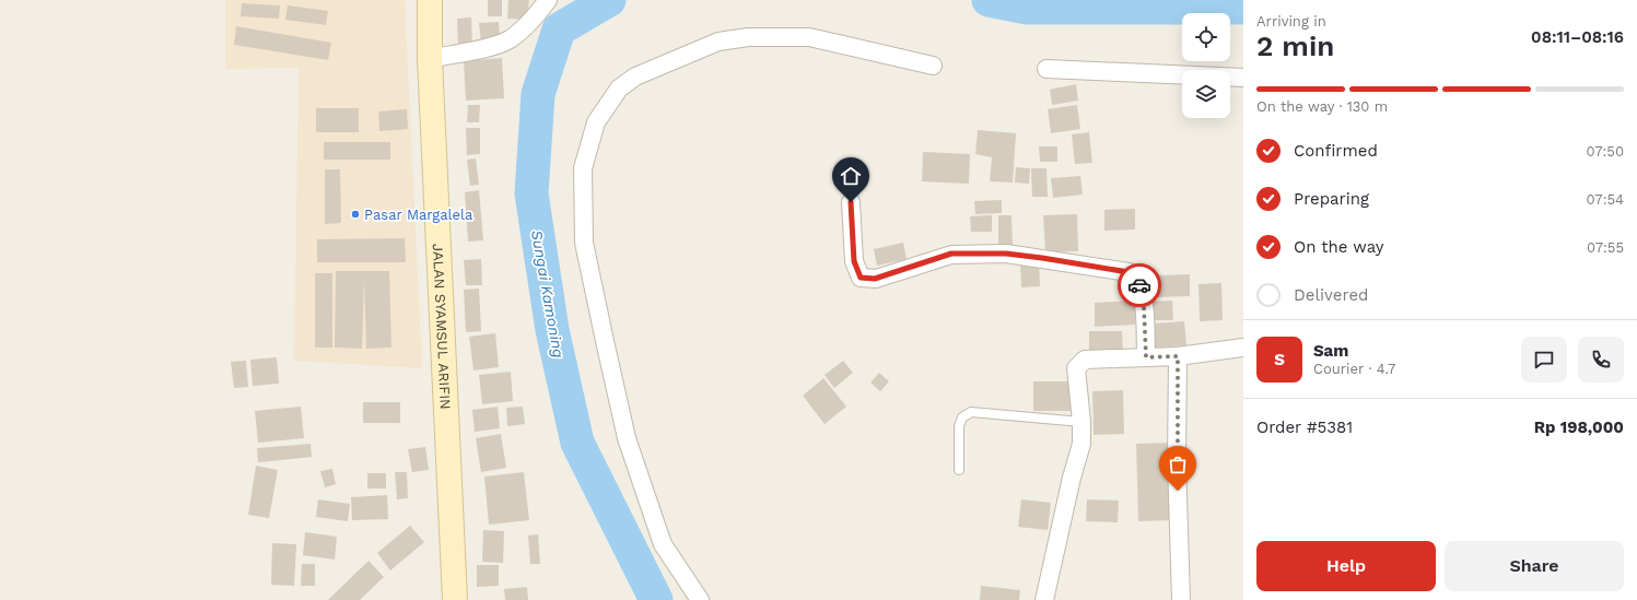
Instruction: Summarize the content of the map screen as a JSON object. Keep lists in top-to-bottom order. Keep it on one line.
{"streets":{"main road":["JALAN SYAMSUL ARIFIN"]},"water":["Sungai Kamoning"],"places":["Pasar Margalela"],"page":{"heading":["2 min","Arriving in","08:11–08:16"],"panel":["Sam","Courier · 4.7","Order #5381","Rp 198,000"],"bar":"On the way · 130 m","list":[["Confirmed","07:50"],["Preparing","07:54"],["On the way","07:55"],"Delivered"],"round":"S","buttons":["Help","Share"]}}
